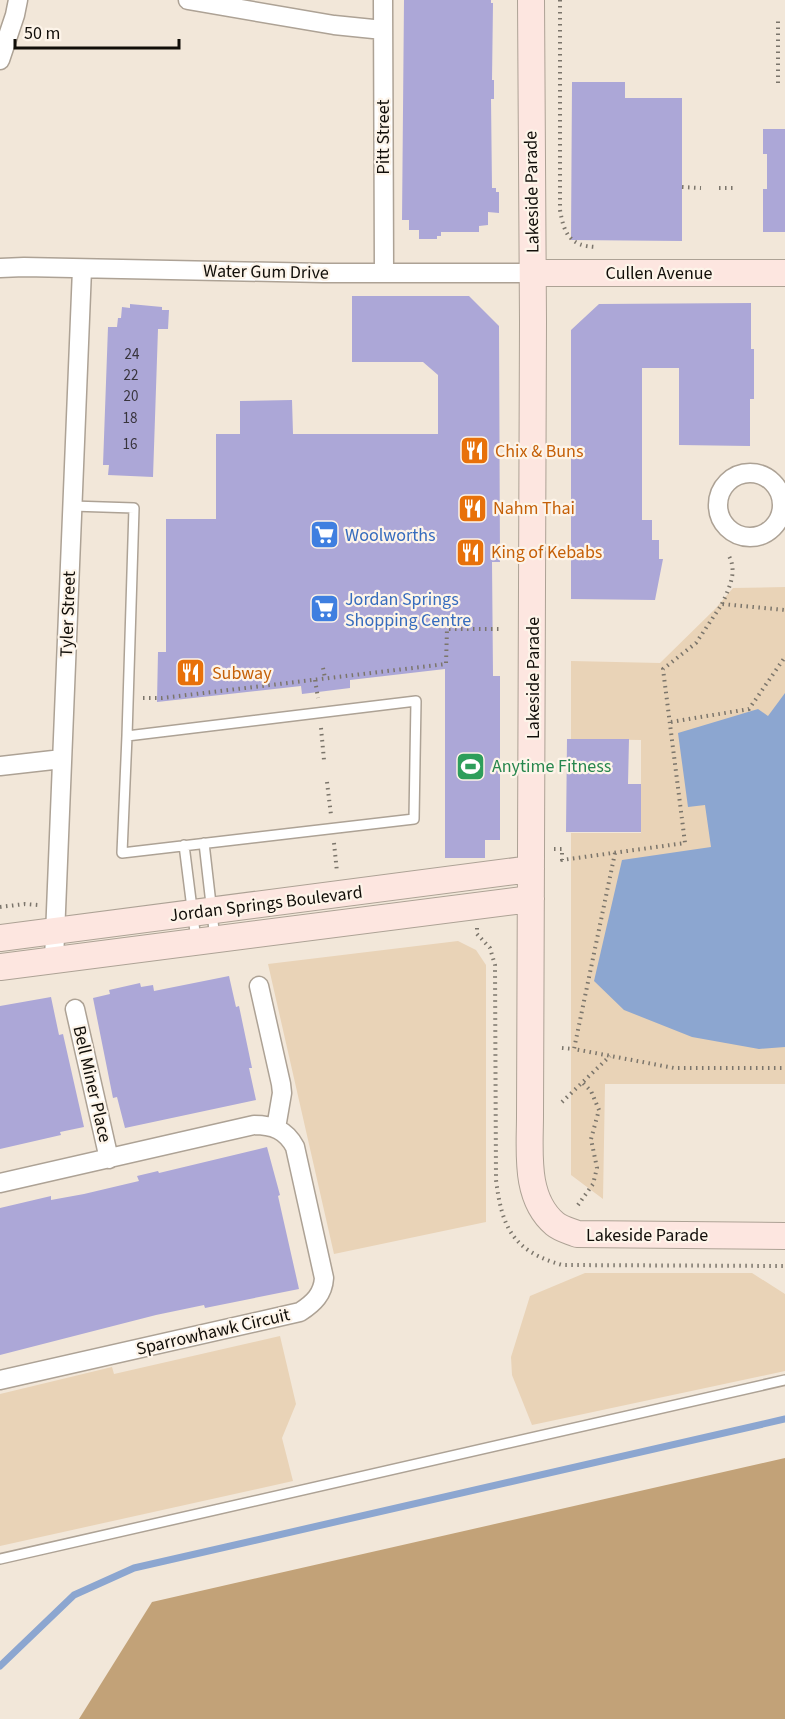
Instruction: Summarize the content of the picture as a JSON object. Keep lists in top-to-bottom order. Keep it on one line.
{"streets":{"street":["Pitt Street","Lakeside Parade","Water Gum Drive","Cullen Avenue","Tyler Street","Jordan Springs Boulevard","Bell Miner Place","Sparrowhawk Circuit"]},"crossings":[["Pitt Street","Water Gum Drive"],["Lakeside Parade","Water Gum Drive"],["Lakeside Parade","Cullen Avenue"],["Lakeside Parade","Jordan Springs Boulevard"],["Water Gum Drive","Cullen Avenue"],["Water Gum Drive","Tyler Street"],["Tyler Street","Jordan Springs Boulevard"]],"places":{"restaurant":["Chix & Buns","Nahm Thai","King of Kebabs","Subway"],"supermarket":["Woolworths","Jordan Springs Shopping Centre"],"sports":["Anytime Fitness"]},"house_numbers":["24","22","20","18","16"],"scale_bar":"50 m"}
